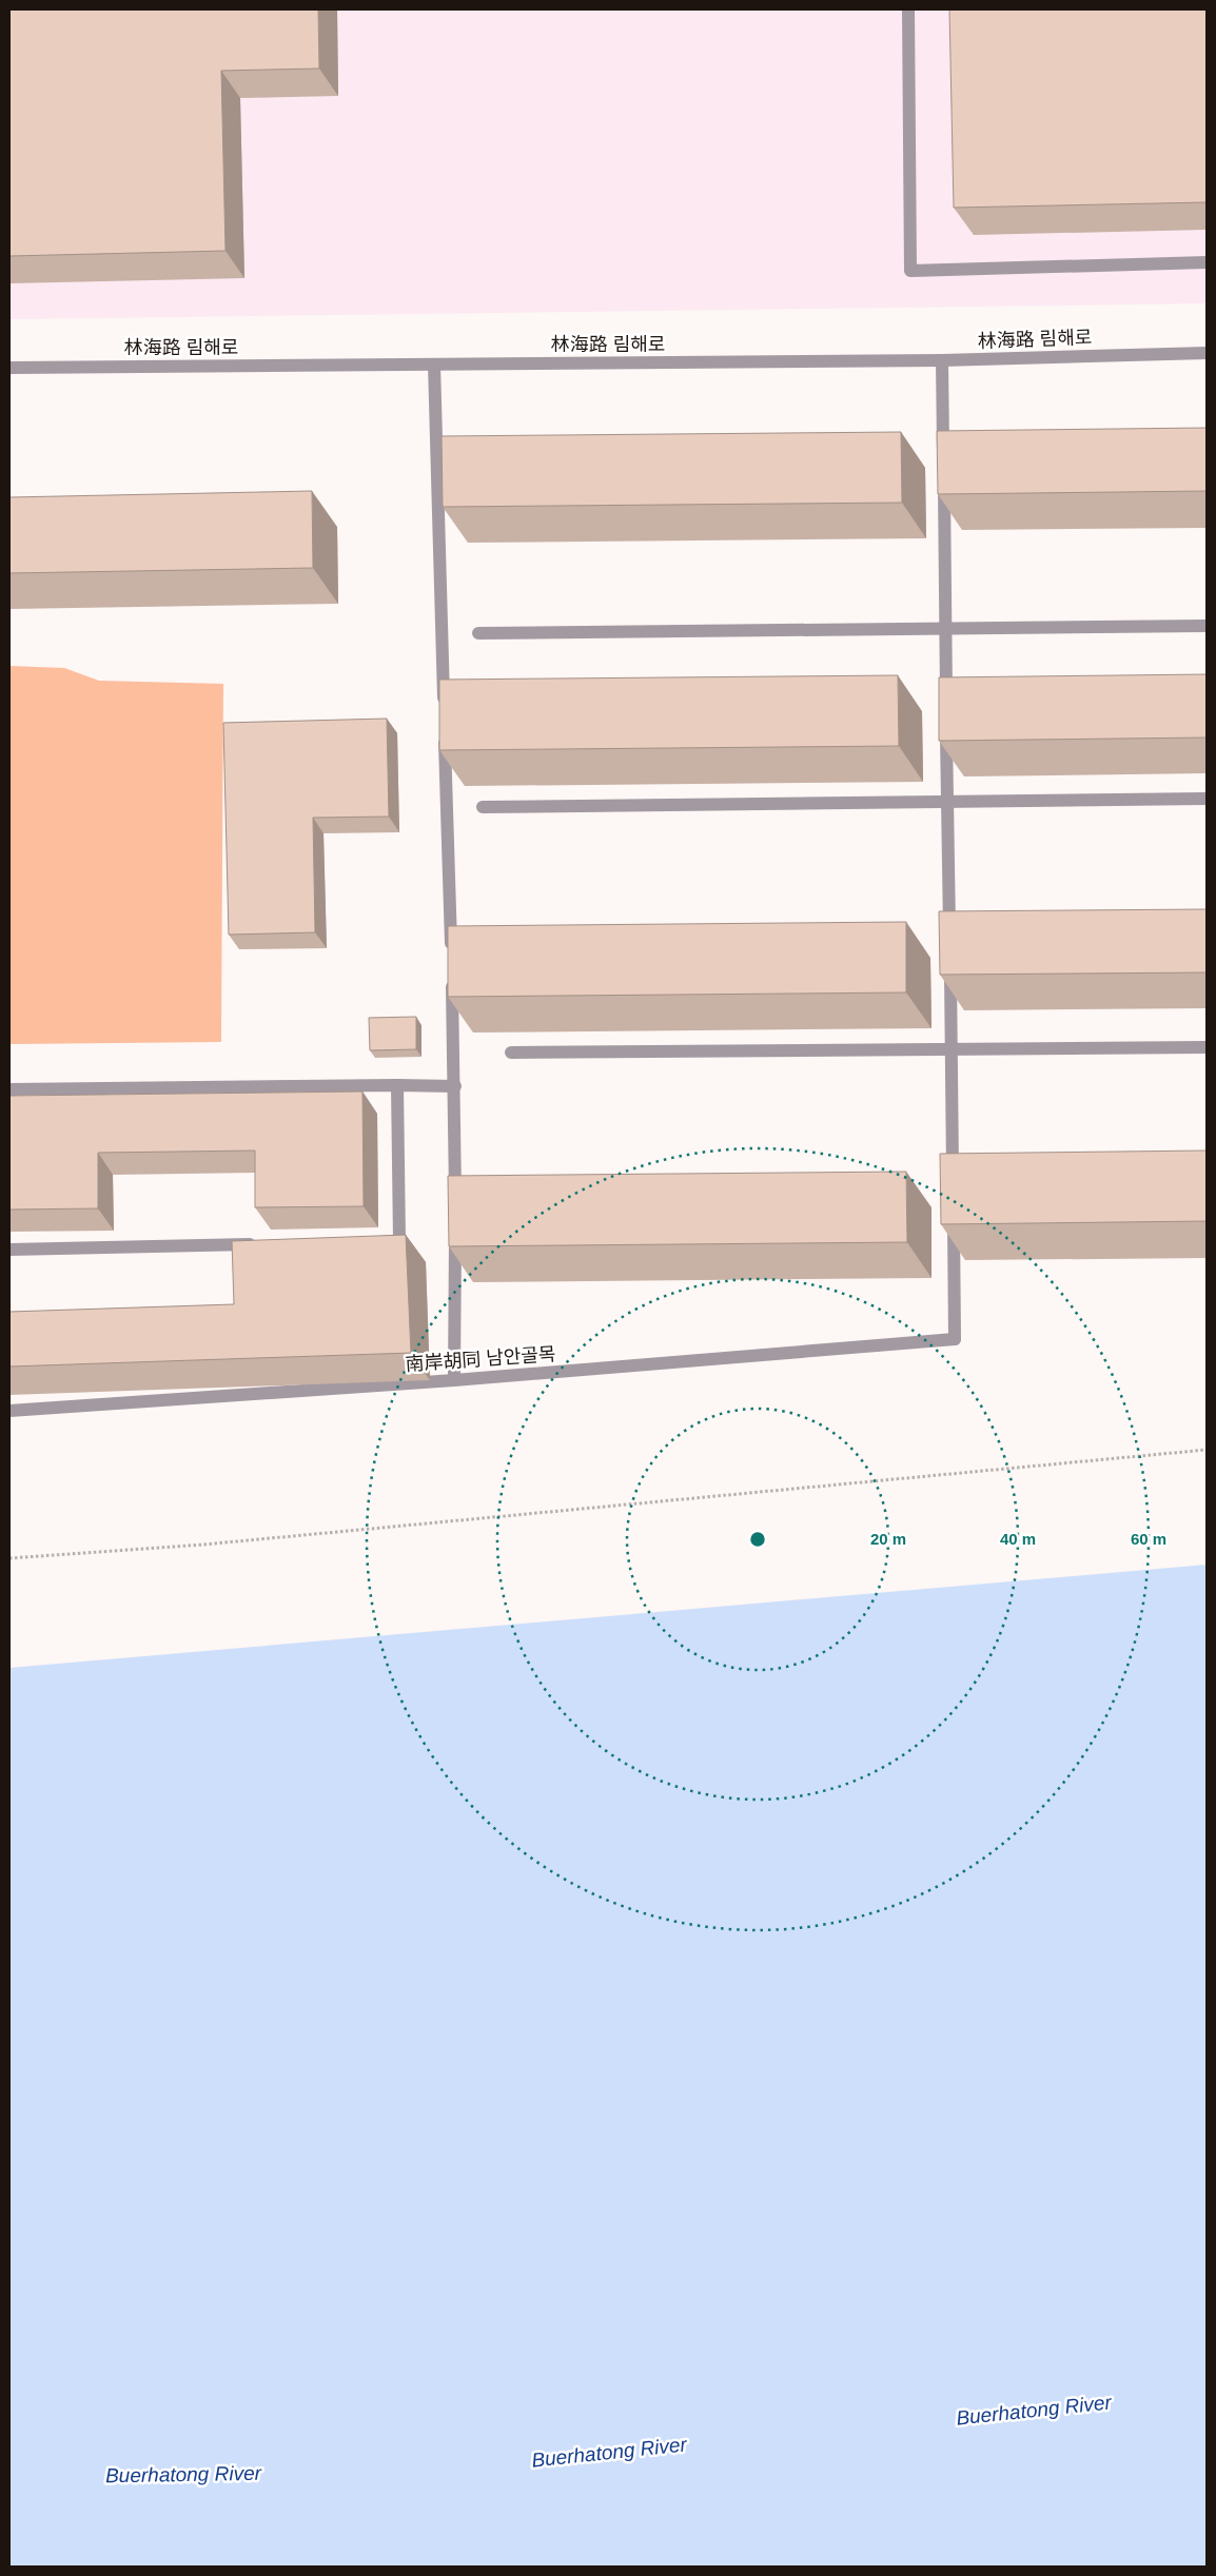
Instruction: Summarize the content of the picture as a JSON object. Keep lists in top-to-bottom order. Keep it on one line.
{"streets":{"street":["林海路 림해로","南岸胡同 남안골목"]},"water":["Buerhatong River"],"rings":["20 m","40 m","60 m"]}
